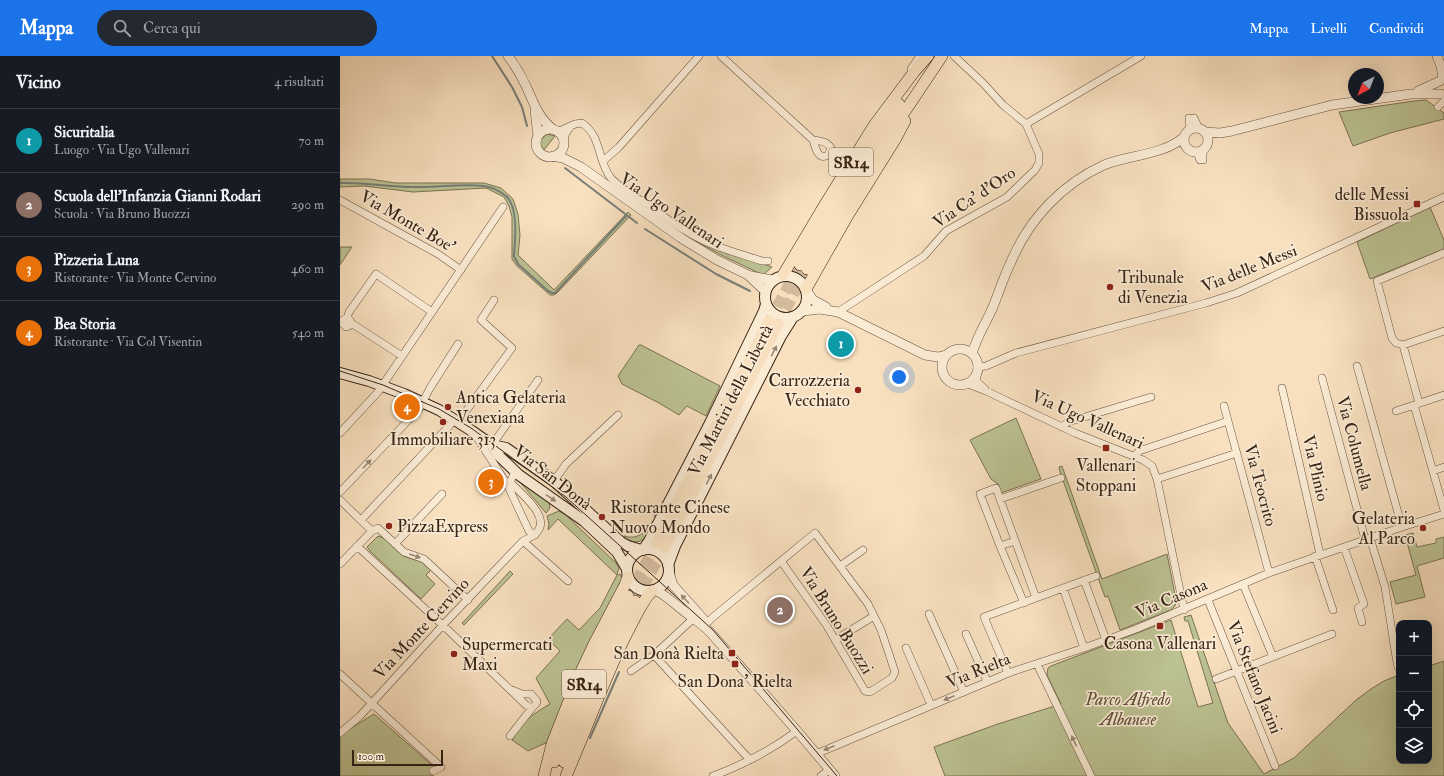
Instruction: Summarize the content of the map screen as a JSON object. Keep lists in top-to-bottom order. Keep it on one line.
{"streets":{"main road":["SR14","Via Martiri della Libertà","Via San Donà"],"street":["Via Ca' d'Oro","Via Ugo Vallenari","Via Monte Boe'","Via delle Messi","Via Columella","Via Plinio","Via Teocrito","Via Casona","Via Bruno Buozzi","Via Monte Cervino","Via Rielta","Via Stefano Jacini"]},"crossings":[["SR14","Via Ugo Vallenari"],["SR14","Via Martiri della Libertà"],["Via Ugo Vallenari","Via delle Messi"],["Via Ugo Vallenari","Via Martiri della Libertà"],["Via Ugo Vallenari","Via Casona"],["Via Monte Boe'","Via San Donà"],["Via Martiri della Libertà","Via San Donà"],["Via Columella","Via Casona"],["Via Plinio","Via Casona"],["Via San Donà","Via Bruno Buozzi"],["Via San Donà","Via Rielta"],["Via Teocrito","Via Casona"],["Via Casona","Via Rielta"],["Via Casona","Via Stefano Jacini"]],"parks":["Parco Alfredo Albanese"],"places":{"transit":["delle Messi Bissuola","Vallenari Stoppani","Casona Vallenari","San Donà Rielta","San Dona' Rielta"],"other":["Tribunale di Venezia","Carrozzeria Vecchiato","Antica Gelateria Venexiana","Immobiliare 313","Ristorante Cinese Nuovo Mondo","PizzaExpress","Gelateria Al Parco","Supermercati Maxi"]},"scale_bar":"100 m","north":"bottom left","page":{"header":"Mappa","search":"Cerca qui","nav":["Mappa","Livelli","Condividi"],"heading":["Vicino","4 risultati"],"list":[{"mark":"1","name":"Sicuritalia","note":"Luogo · Via Ugo Vallenari","value":"70 m"},{"mark":"2","name":"Scuola dell’Infanzia Gianni Rodari","note":"Scuola · Via Bruno Buozzi","value":"290 m"},{"mark":"3","name":"Pizzeria Luna","note":"Ristorante · Via Monte Cervino","value":"460 m"},{"mark":"4","name":"Bea Storia","note":"Ristorante · Via Col Visentin","value":"540 m"}],"pins":["1","4","3","2"],"map_buttons":["+","−"],"scale":"100 m"}}
